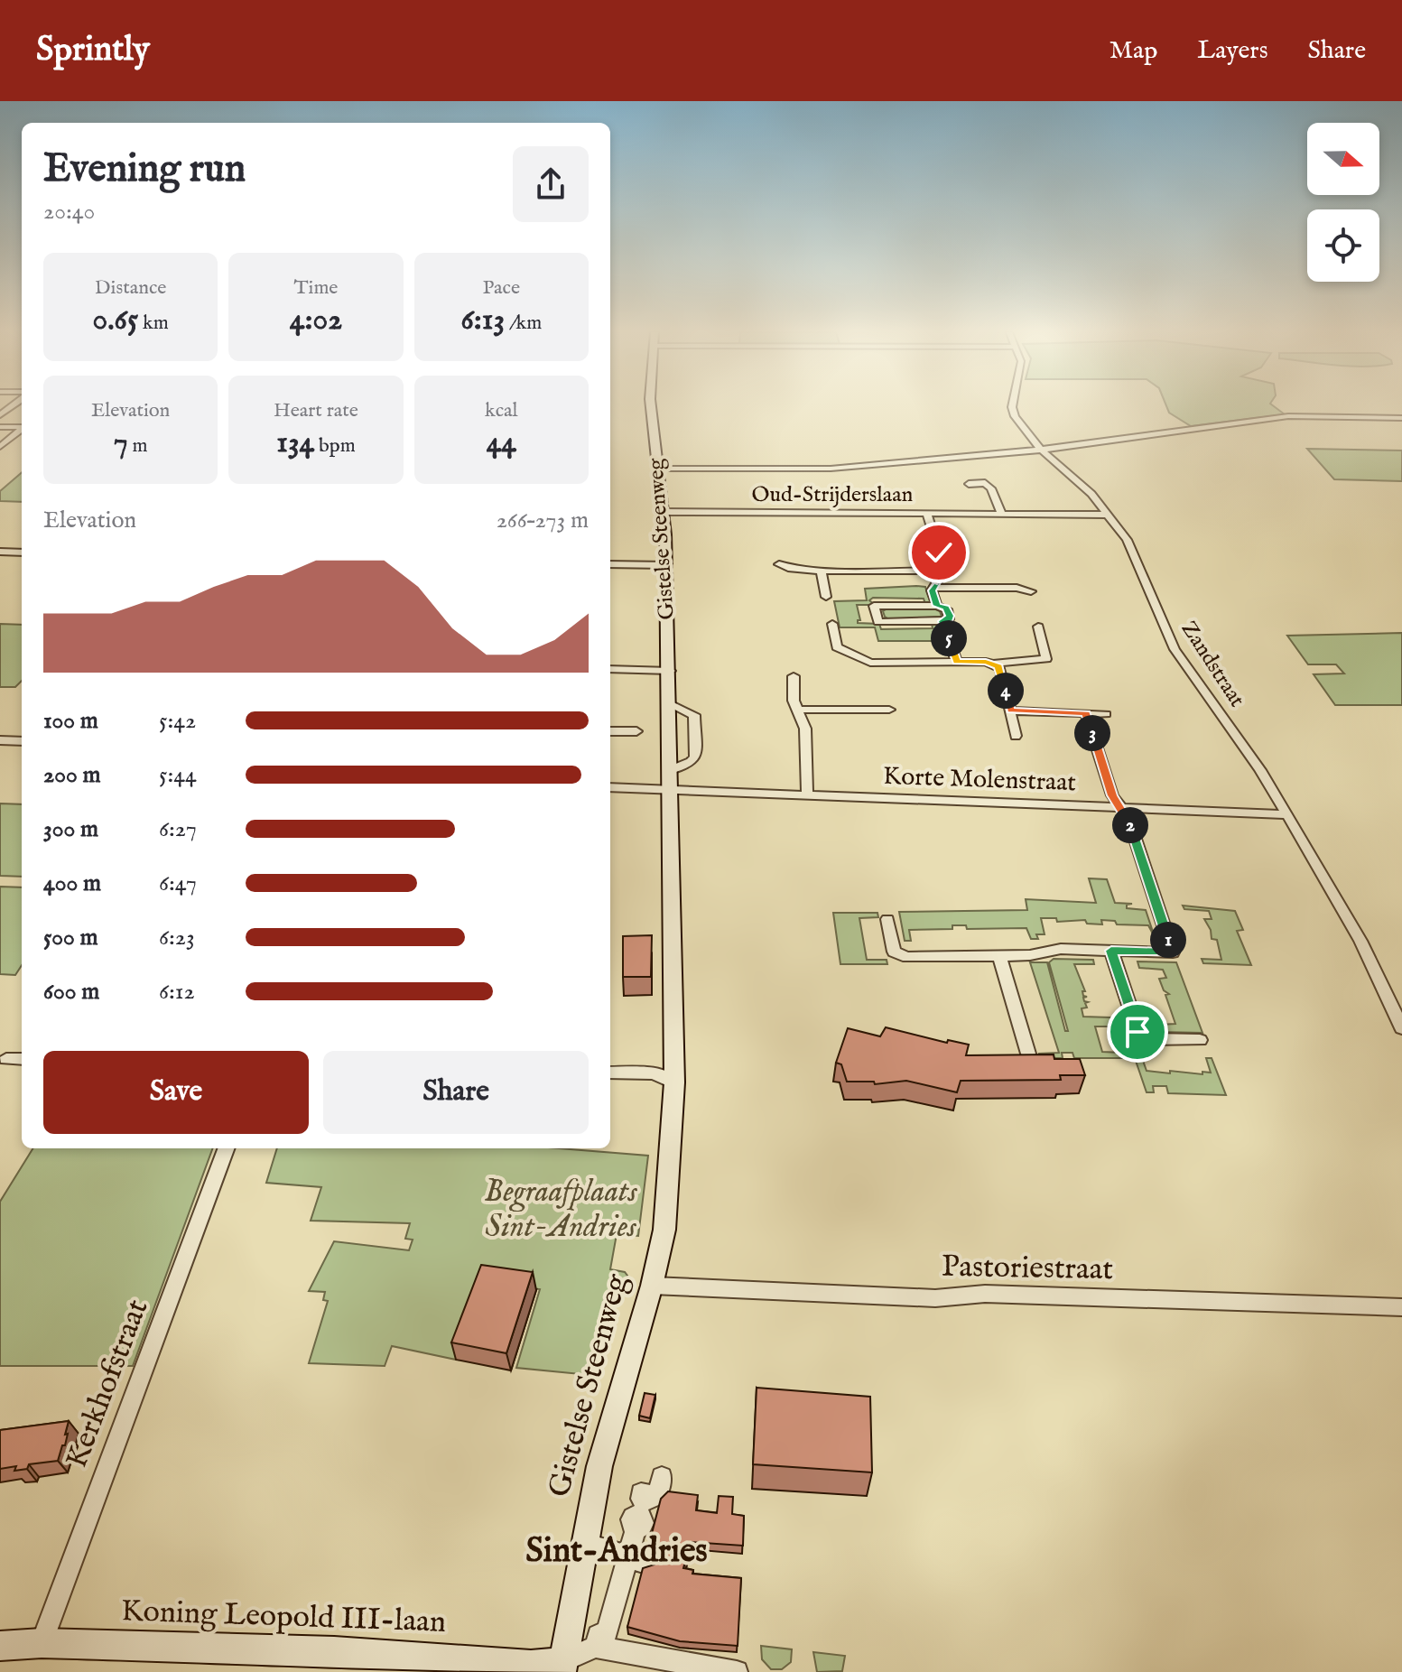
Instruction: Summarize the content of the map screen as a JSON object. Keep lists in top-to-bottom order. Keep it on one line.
{"streets":{"main road":["Gistelse Steenweg","Koning Leopold III-laan"],"street":["Oud-Strijderslaan","Zandstraat","Korte Molenstraat","Pastoriestraat","Kerkhofstraat"]},"crossings":[["Oud-Strijderslaan","Gistelse Steenweg"],["Oud-Strijderslaan","Zandstraat"],["Gistelse Steenweg","Korte Molenstraat"],["Gistelse Steenweg","Pastoriestraat"],["Gistelse Steenweg","Koning Leopold III-laan"],["Zandstraat","Korte Molenstraat"],["Kerkhofstraat","Koning Leopold III-laan"]],"districts":["Sint-Andries"],"parks":["Begraafplaats Sint-Andries"],"north":"right","page":{"header":"Sprintly","nav":["Map","Layers","Share"],"heading":["Evening run","20:40"],"stats":[["Distance","0.65 km"],["Time","4:02"],["Pace","6:13 /km"],["Elevation","7 m"],["Heart rate","134 bpm"],["kcal","44"]],"chart":["Elevation","266–273 m"],"pins":["5","4","3","2","1"],"list":[{"name":"100 m","note":"5:42"},{"name":"200 m","note":"5:44"},{"name":"300 m","note":"6:27"},{"name":"400 m","note":"6:47"},{"name":"500 m","note":"6:23"},{"name":"600 m","note":"6:12"}],"buttons":["Save","Share"]}}
